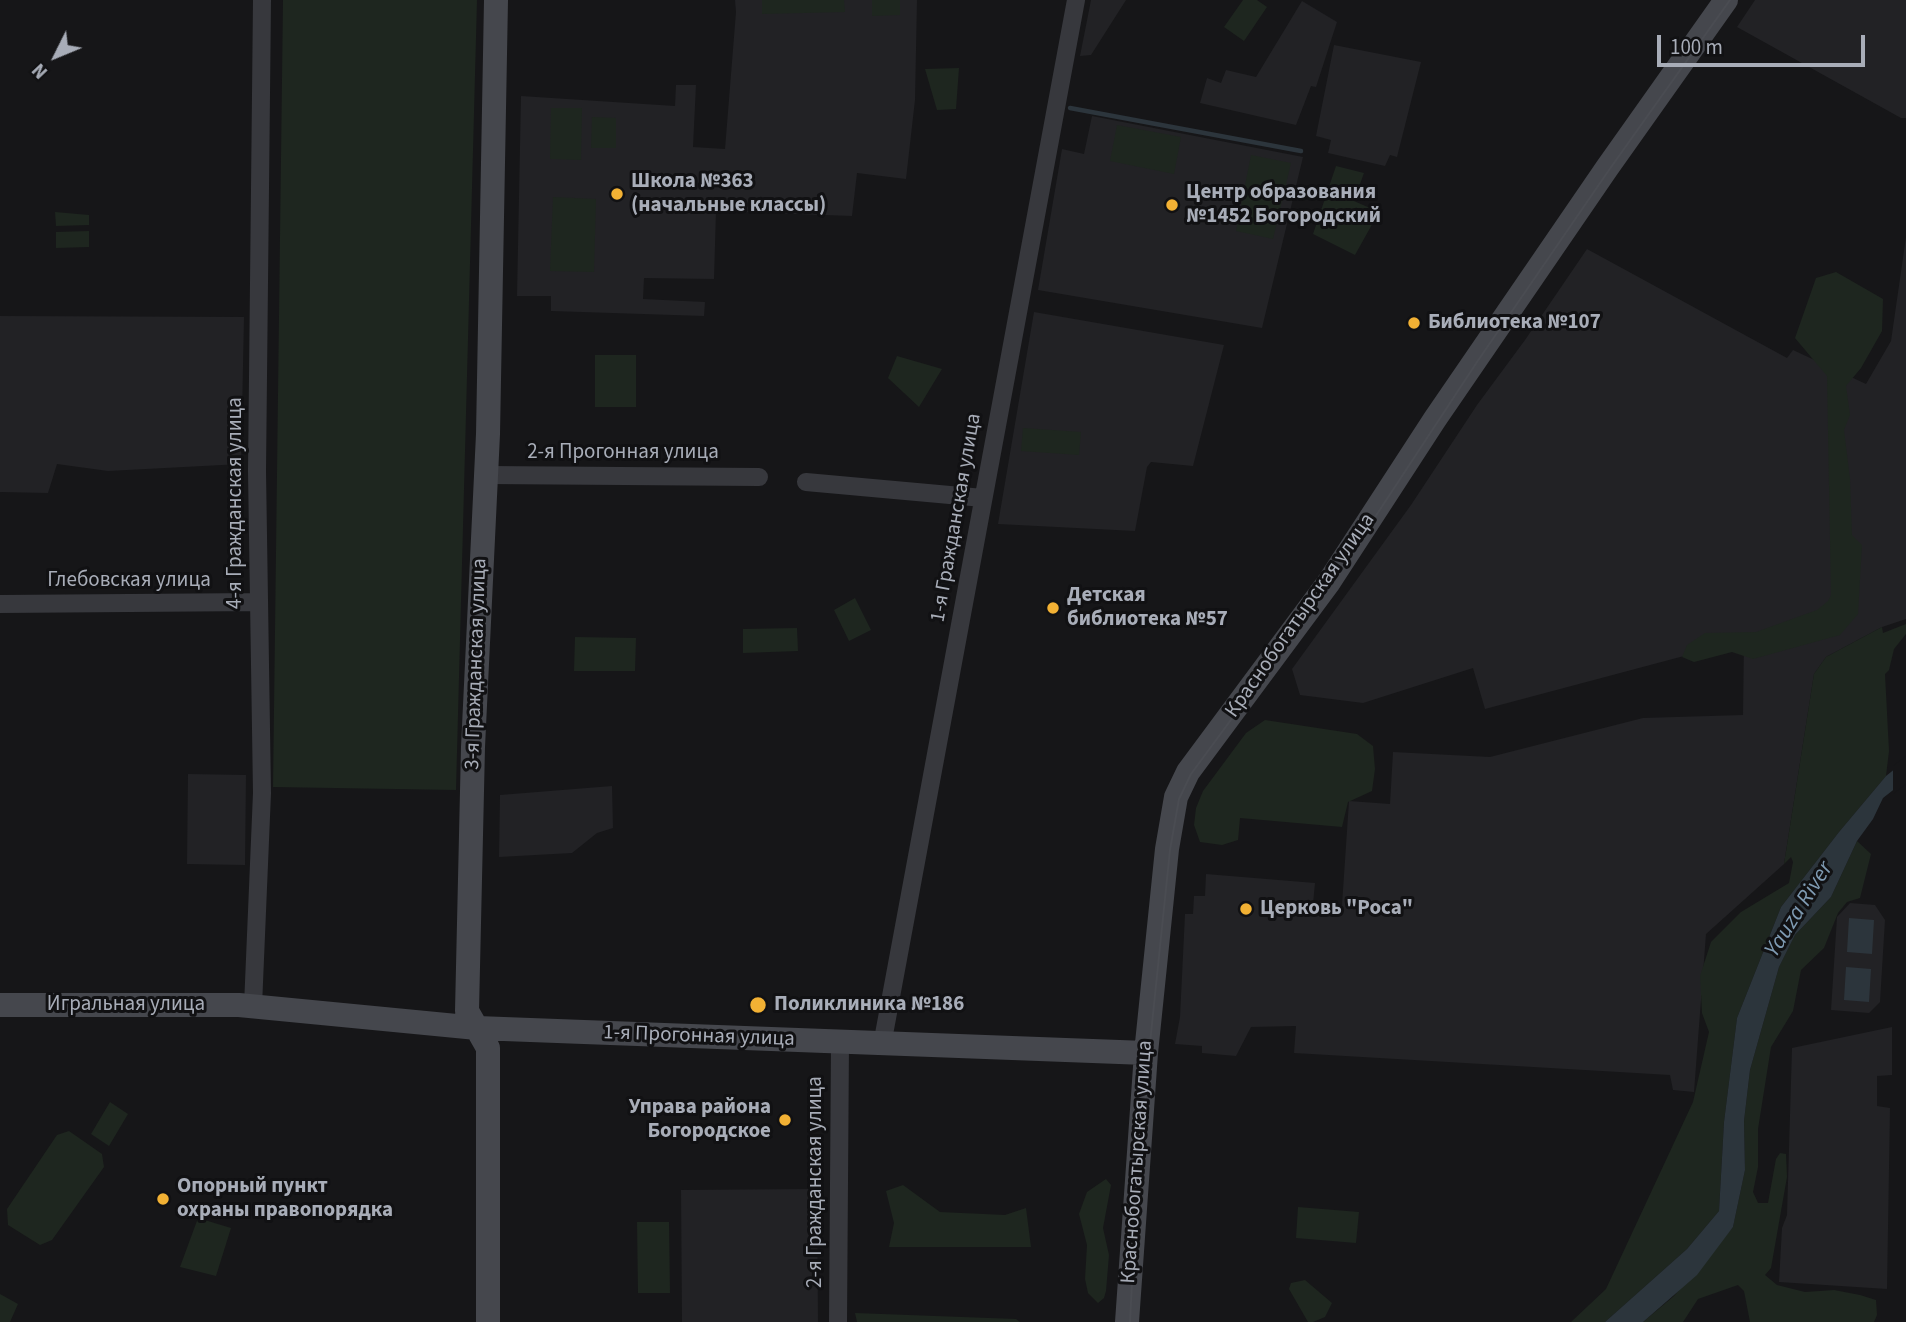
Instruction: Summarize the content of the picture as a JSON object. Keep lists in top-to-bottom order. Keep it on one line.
{"streets":{"street":["2-я Прогонная улица","4-я Гражданская улица","1-я Гражданская улица","Глебовская улица","Краснобогатырская улица","3-я Гражданская улица","Игральная улица","1-я Прогонная улица","2-я Гражданская улица"]},"crossings":[["2-я Прогонная улица","3-я Гражданская улица"],["4-я Гражданская улица","Глебовская улица"],["4-я Гражданская улица","Игральная улица"],["4-я Гражданская улица","1-я Прогонная улица"],["1-я Гражданская улица","1-я Прогонная улица"],["Краснобогатырская улица","1-я Прогонная улица"],["3-я Гражданская улица","1-я Прогонная улица"],["Игральная улица","1-я Прогонная улица"],["1-я Прогонная улица","2-я Гражданская улица"]],"water":["Yauza River"],"places":["Школа №363 (начальные классы)","Центр образования №1452 Богородский","Библиотека №107","Детская библиотека №57","Церковь \"Роса\"","Поликлиника №186","Управа района Богородское","Опорный пункт охраны правопорядка"],"scale_bar":"100 m","north":"bottom left"}
